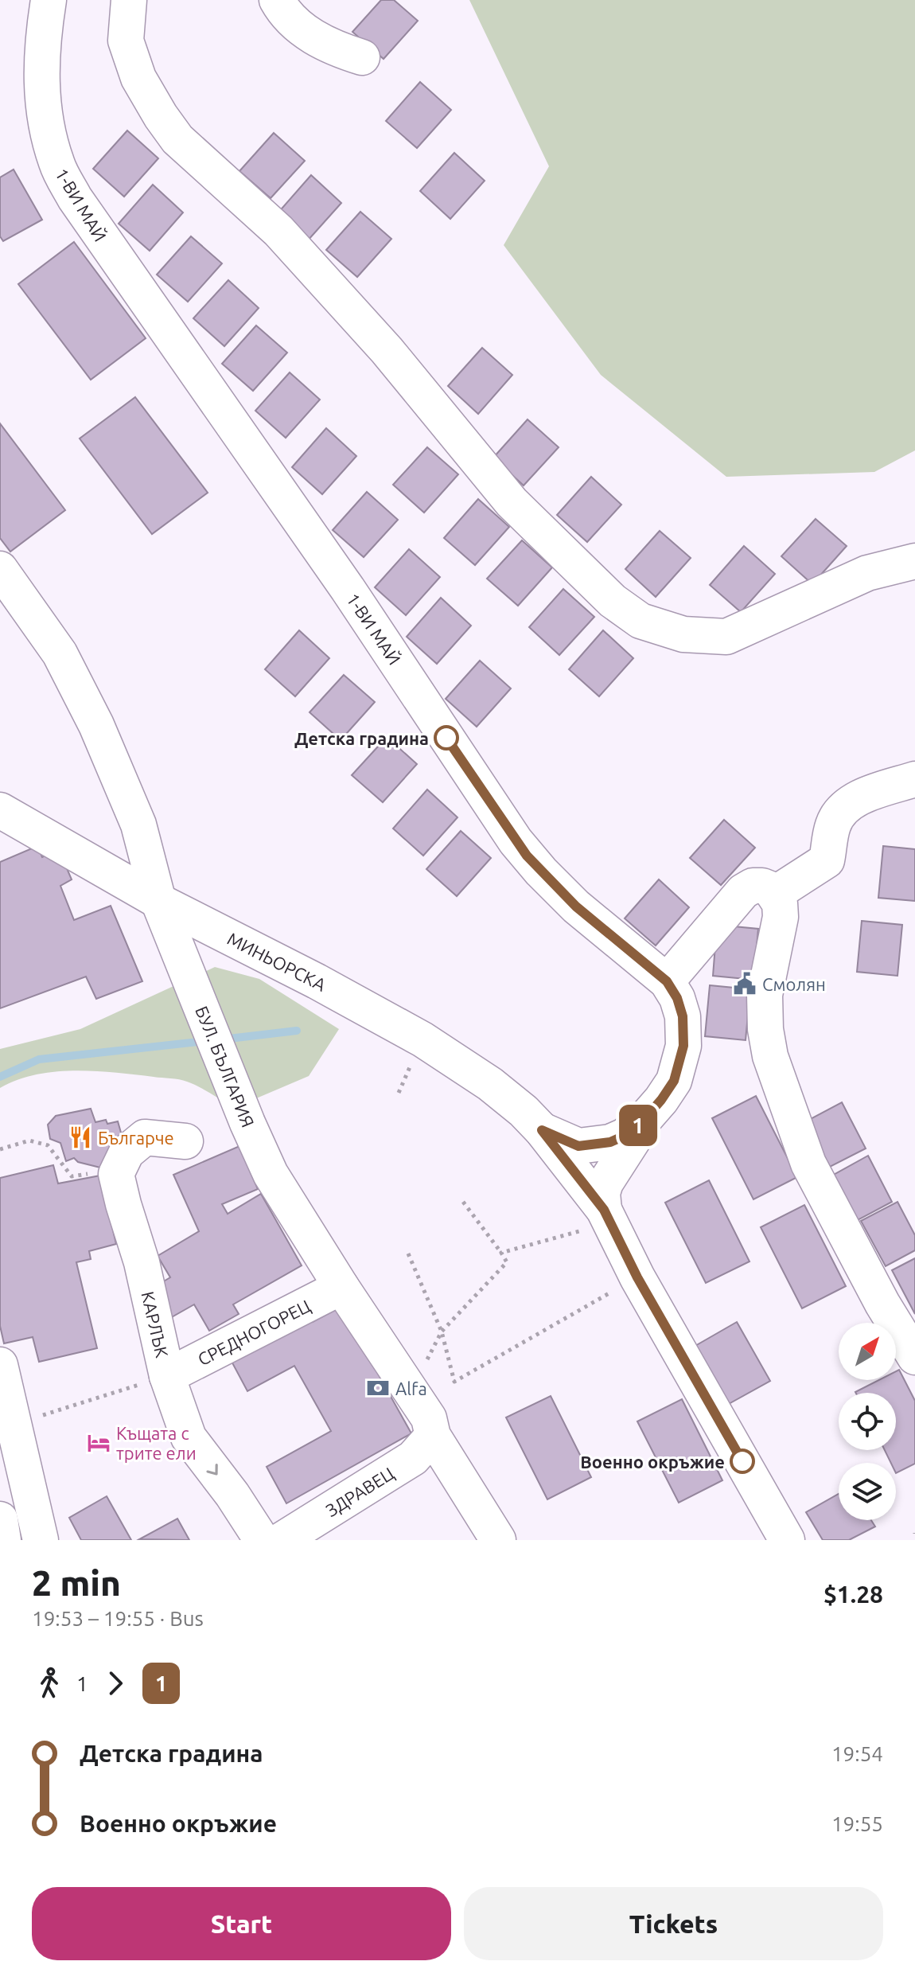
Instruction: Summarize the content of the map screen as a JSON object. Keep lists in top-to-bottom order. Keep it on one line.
{"streets":{"street":["1-ВИ МАЙ","МИНЬОРСКА","БУЛ. БЪЛГАРИЯ","КАРЛЪК","СРЕДНОГОРЕЦ","ЗДРАВЕЦ"]},"crossings":[["1-ВИ МАЙ","МИНЬОРСКА"],["МИНЬОРСКА","БУЛ. БЪЛГАРИЯ"],["БУЛ. БЪЛГАРИЯ","СРЕДНОГОРЕЦ"],["БУЛ. БЪЛГАРИЯ","ЗДРАВЕЦ"],["КАРЛЪК","СРЕДНОГОРЕЦ"]],"places":{"other":["Детска градина","Военно окръжие"],"public building":["Смолян"],"restaurant":["Българче"],"bank":["Alfa"],"hotel":["Къщата с трите ели"]},"lines":["bus line 1"],"north":"top right","page":{"on_map":"1","heading":["2 min","19:53 – 19:55 · Bus","$1.28"],"legs":["1","1"],"list":[{"name":"Детска градина","value":"19:54"},{"name":"Военно окръжие","value":"19:55"}],"buttons":["Start","Tickets"]}}
